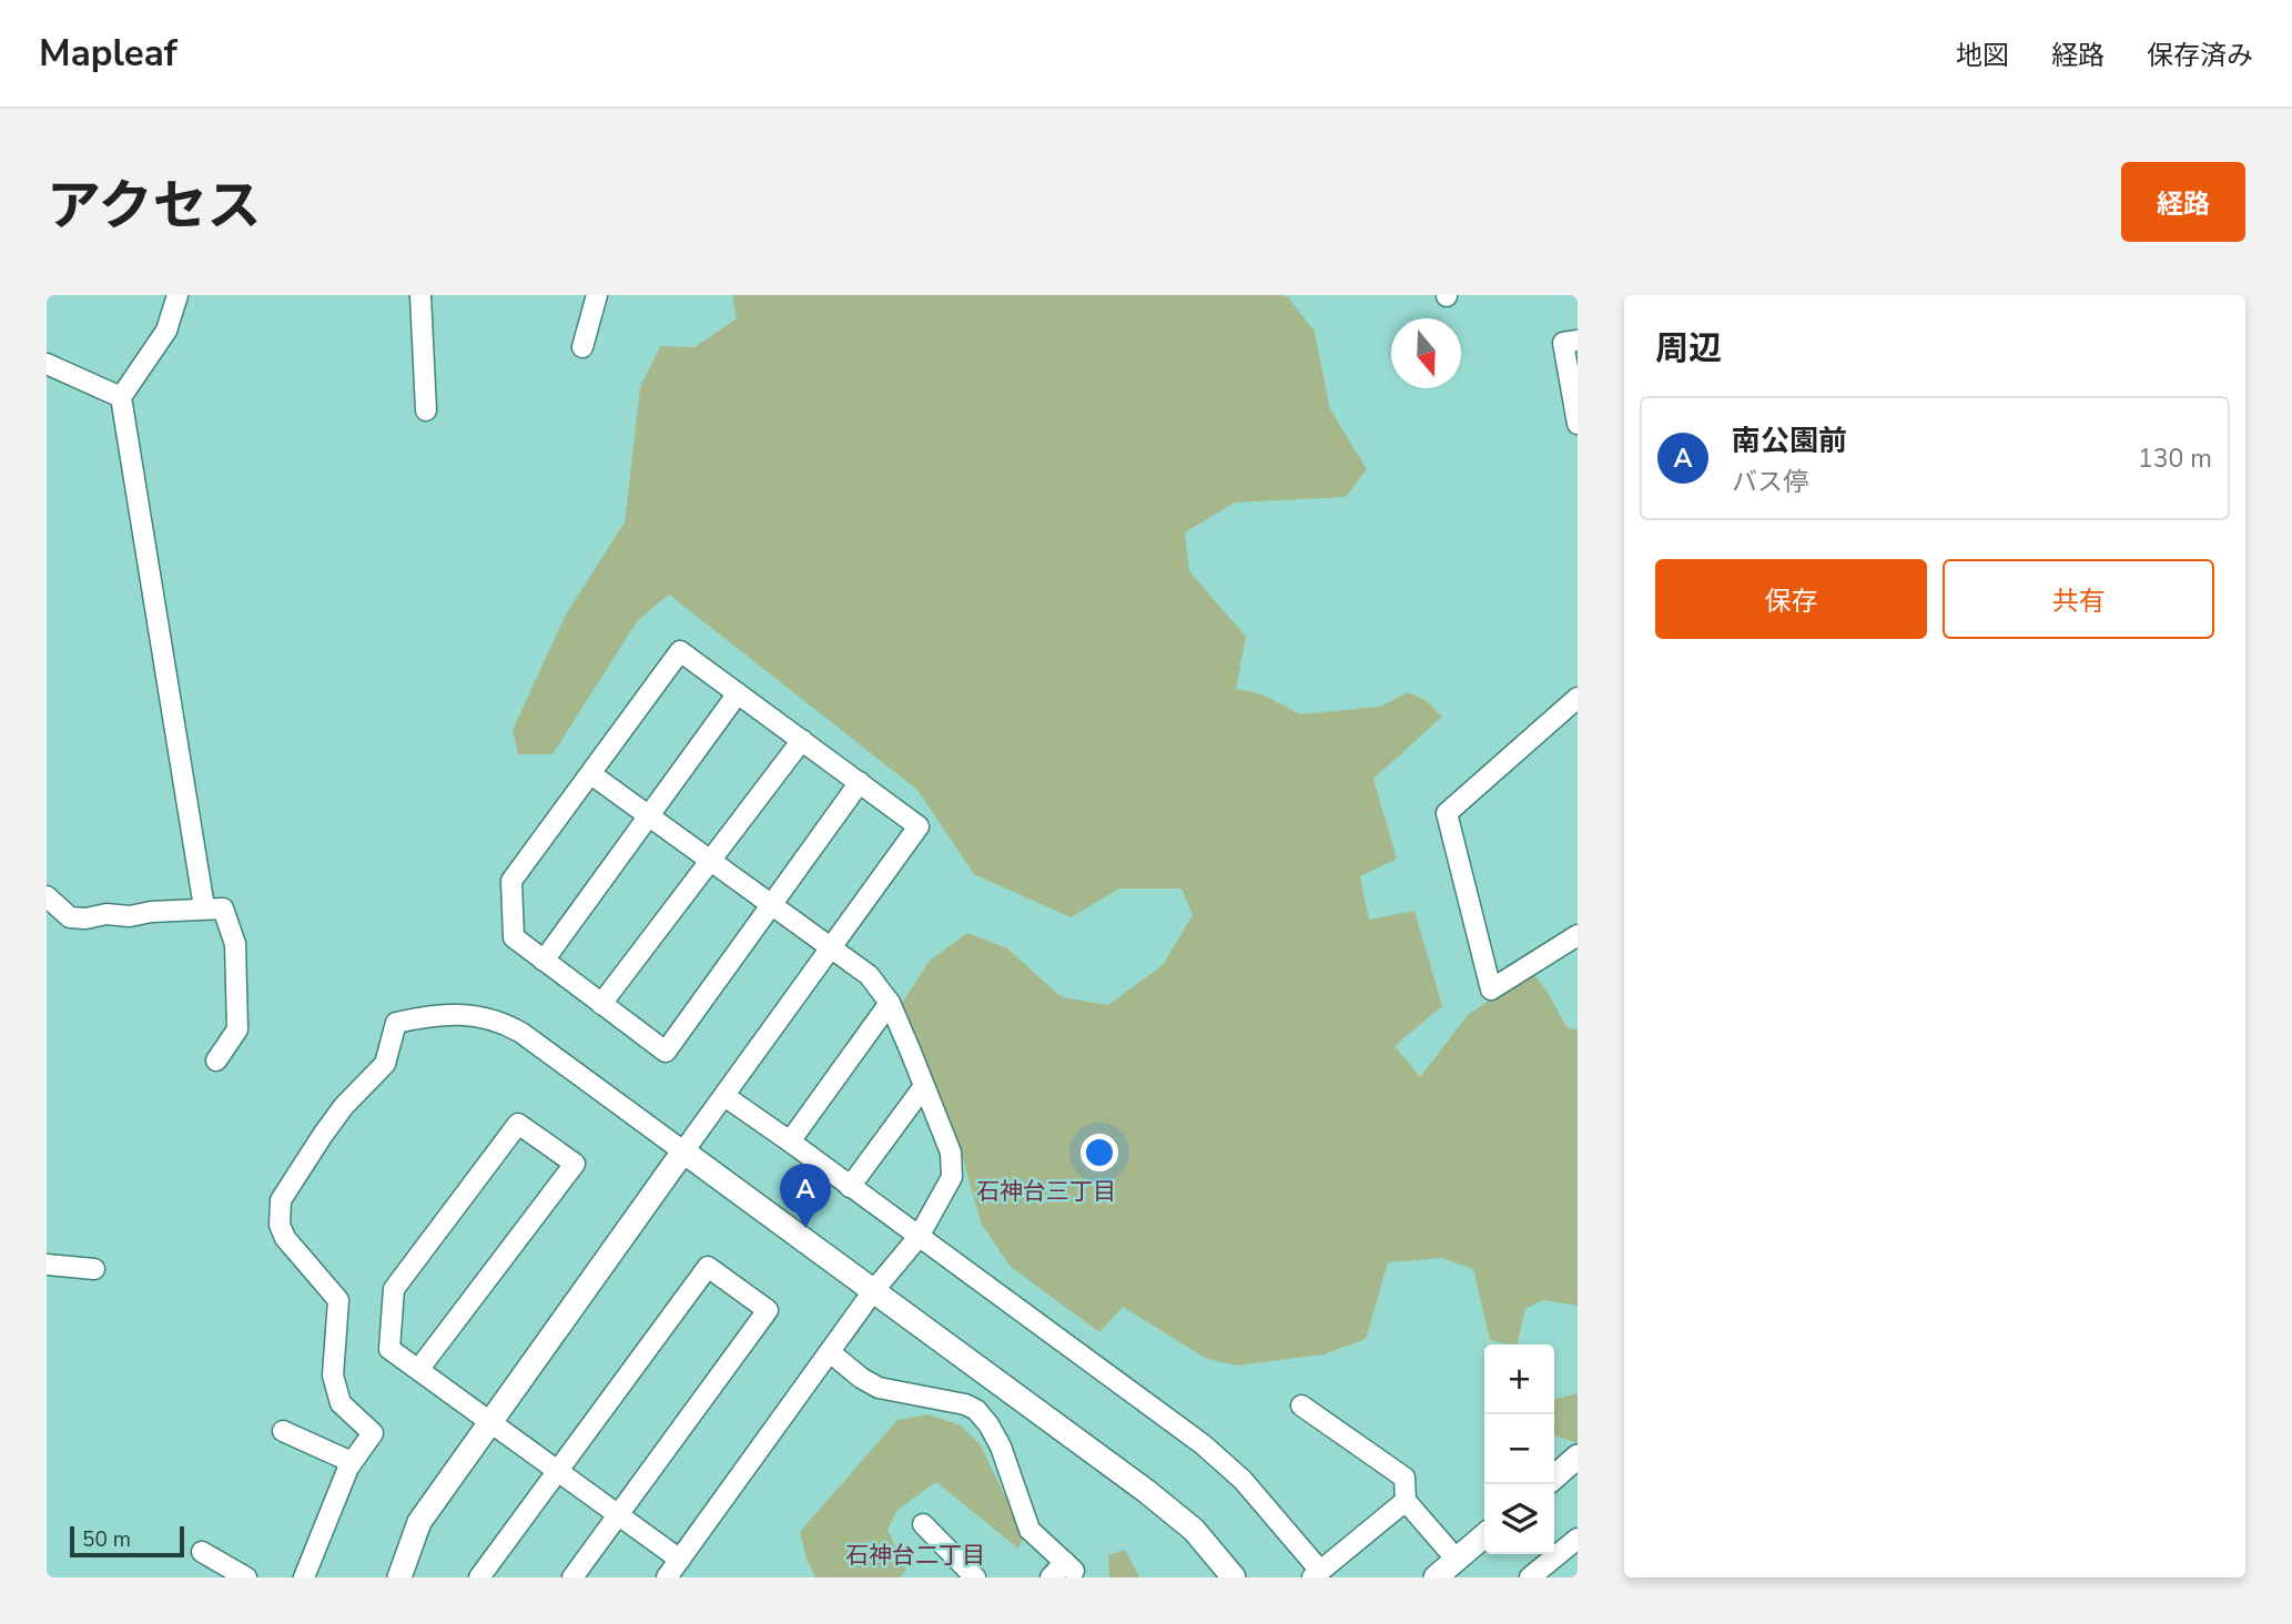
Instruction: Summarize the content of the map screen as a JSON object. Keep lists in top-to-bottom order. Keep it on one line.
{"districts":["石神台三丁目","石神台二丁目"],"scale_bar":"50 m","north":"bottom","page":{"header":"Mapleaf","nav":["地図","経路","保存済み"],"title":"アクセス","buttons":["経路",["保存","共有"]],"heading":"周辺","list":[{"mark":"A","name":"南公園前","note":"バス停","value":"130 m"}],"pins":"A","map_buttons":["+","−"],"scale":"50 m"}}
